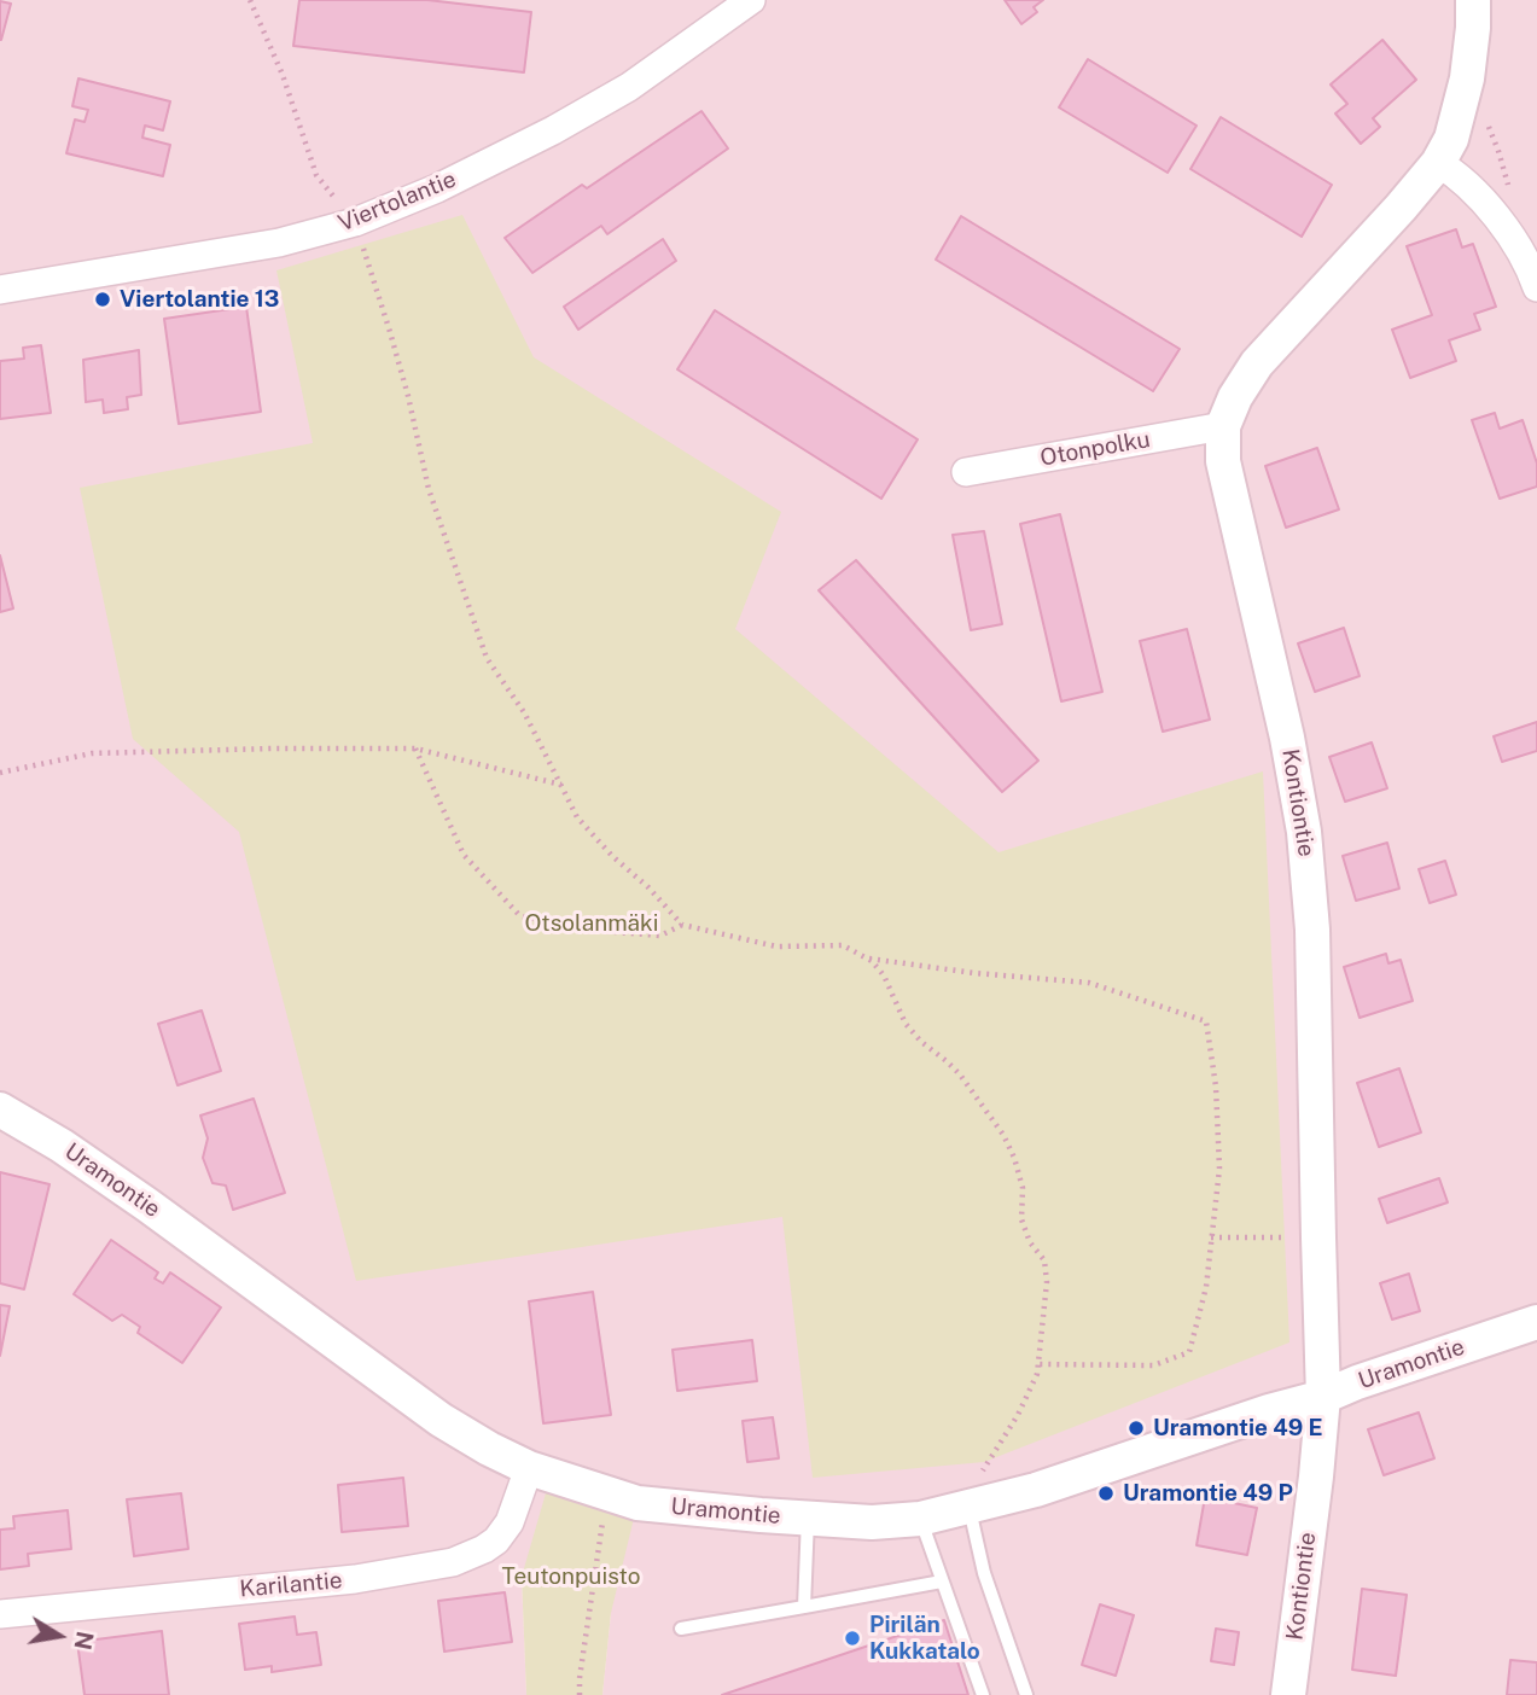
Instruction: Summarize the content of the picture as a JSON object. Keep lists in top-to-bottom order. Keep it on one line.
{"streets":{"street":["Viertolantie","Otonpolku","Kontiontie","Uramontie","Karilantie"]},"crossings":[["Otonpolku","Kontiontie"],["Kontiontie","Uramontie"],["Uramontie","Karilantie"]],"parks":["Otsolanmäki","Teutonpuisto"],"places":["Viertolantie 13","Uramontie 49 E","Uramontie 49 P","Pirilän Kukkatalo"],"north":"right"}
